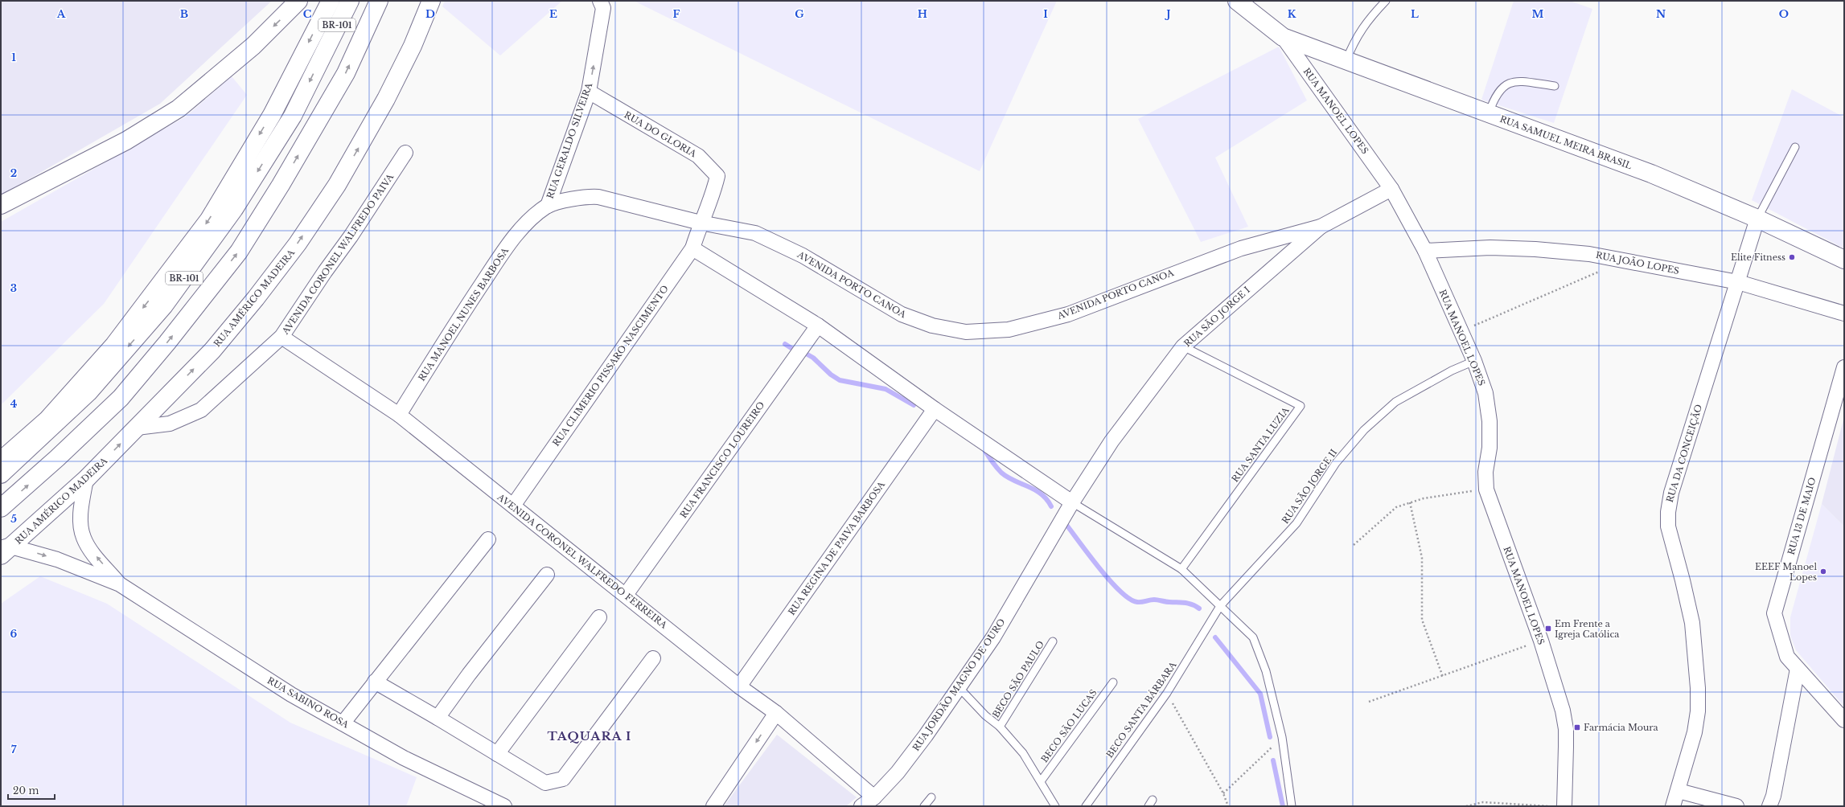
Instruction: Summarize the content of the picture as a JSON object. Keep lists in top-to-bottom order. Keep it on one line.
{"streets":{"street":["BR-101","RUA MANOEL LOPES","RUA DO GLORIA","RUA GERALDO SILVEIRA","RUA SAMUEL MEIRA BRASIL","AVENIDA CORONEL WALFREDO PAIVA","RUA JOÃO LOPES","AVENIDA PORTO CANOA","RUA AMÉRICO MADEIRA","RUA MANOEL NUNES BARBOSA","RUA SÃO JORGE I","RUA CLIMERIO PISSARO NASCIMENTO","RUA DA CONCEIÇÃO","RUA FRANCISCO LOUREIRO","RUA 13 DE MAIO","RUA REGINA DE PAIVA BARBOSA","AVENIDA CORONEL WALFREDO FERREIRA","RUA JORDÃO MAGNO DE OURO","RUA SABINO ROSA"],"lane":["RUA SANTA LUZIA","RUA SÃO JORGE II","BECO SÃO PAULO","BECO SANTA BÁRBARA","BECO SÃO LUCAS"]},"crossings":[["RUA MANOEL LOPES","RUA SAMUEL MEIRA BRASIL"],["RUA MANOEL LOPES","RUA JOÃO LOPES"],["RUA MANOEL LOPES","RUA SÃO JORGE I"],["RUA MANOEL LOPES","RUA SÃO JORGE II"],["RUA DO GLORIA","RUA GERALDO SILVEIRA"],["RUA DO GLORIA","AVENIDA PORTO CANOA"],["RUA DO GLORIA","RUA CLIMERIO PISSARO NASCIMENTO"],["RUA GERALDO SILVEIRA","AVENIDA PORTO CANOA"],["RUA GERALDO SILVEIRA","RUA MANOEL NUNES BARBOSA"],["RUA SAMUEL MEIRA BRASIL","RUA DA CONCEIÇÃO"],["AVENIDA CORONEL WALFREDO PAIVA","RUA AMÉRICO MADEIRA"],["AVENIDA CORONEL WALFREDO PAIVA","AVENIDA CORONEL WALFREDO FERREIRA"],["RUA JOÃO LOPES","RUA DA CONCEIÇÃO"],["AVENIDA PORTO CANOA","RUA MANOEL NUNES BARBOSA"],["AVENIDA PORTO CANOA","RUA SÃO JORGE I"],["AVENIDA PORTO CANOA","RUA CLIMERIO PISSARO NASCIMENTO"],["RUA AMÉRICO MADEIRA","RUA SABINO ROSA"],["RUA MANOEL NUNES BARBOSA","AVENIDA CORONEL WALFREDO FERREIRA"],["RUA SÃO JORGE I","RUA SANTA LUZIA"],["RUA SÃO JORGE I","RUA JORDÃO MAGNO DE OURO"],["RUA CLIMERIO PISSARO NASCIMENTO","AVENIDA CORONEL WALFREDO FERREIRA"],["RUA FRANCISCO LOUREIRO","AVENIDA CORONEL WALFREDO FERREIRA"],["RUA SÃO JORGE II","BECO SANTA BÁRBARA"],["RUA REGINA DE PAIVA BARBOSA","AVENIDA CORONEL WALFREDO FERREIRA"],["AVENIDA CORONEL WALFREDO FERREIRA","RUA JORDÃO MAGNO DE OURO"]],"one_way":["RUA GERALDO SILVEIRA"],"districts":["TAQUARA I"],"places":{"other":["Elite Fitness","EEEF Manoel Lopes"],"transit":["Em Frente a Igreja Católica","Farmácia Moura"]},"scale_bar":"20 m","grid":{"columns":["A","B","C","D","E","F","G","H","I","J","K","L","M","N","O"],"rows":["1","2","3","4","5","6","7"]}}
